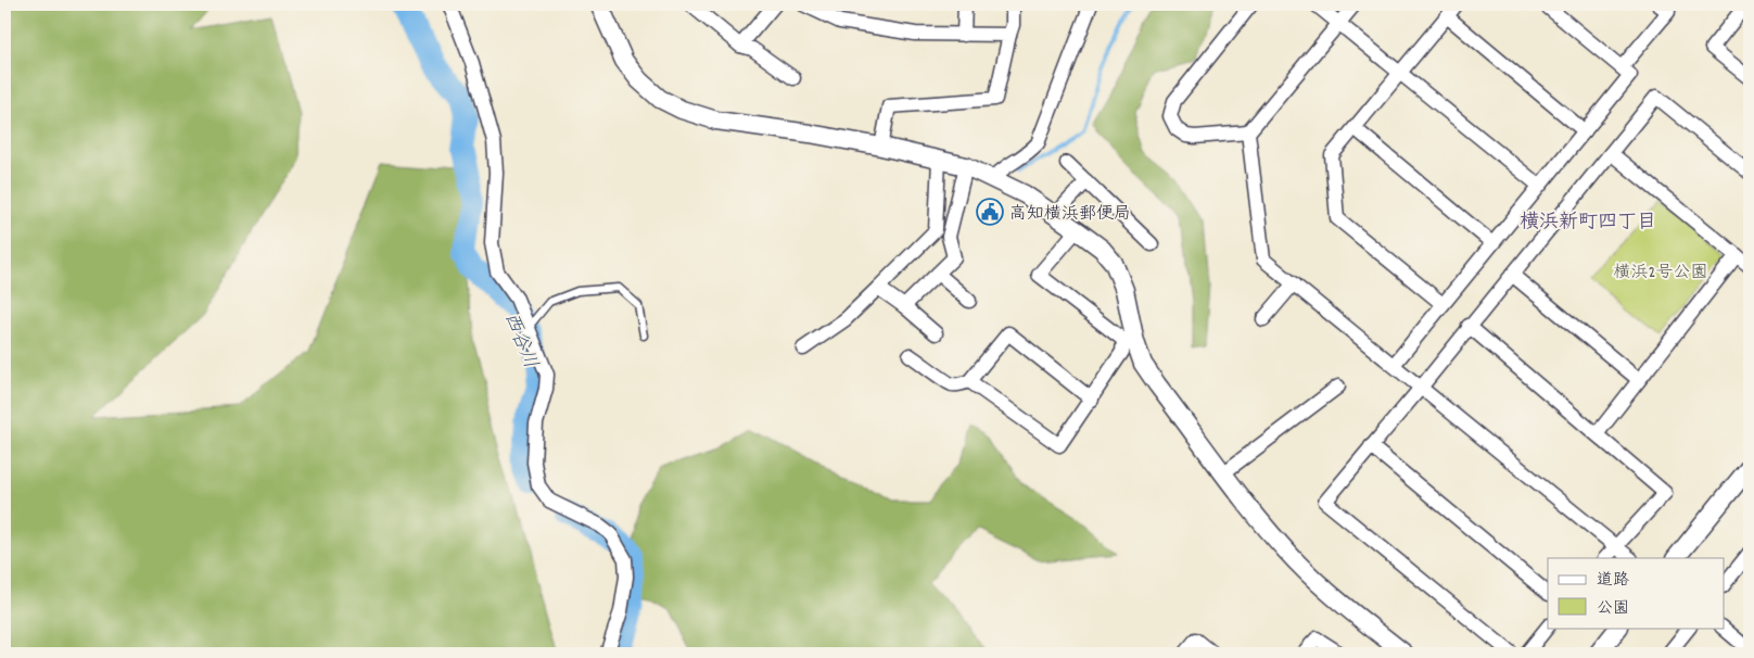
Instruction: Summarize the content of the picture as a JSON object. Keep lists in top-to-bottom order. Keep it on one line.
{"districts":["横浜新町四丁目"],"water":["西谷川"],"parks":["横浜2号公園"],"places":{"public building":["高知横浜郵便局"]},"legend":["道路","公園"]}
